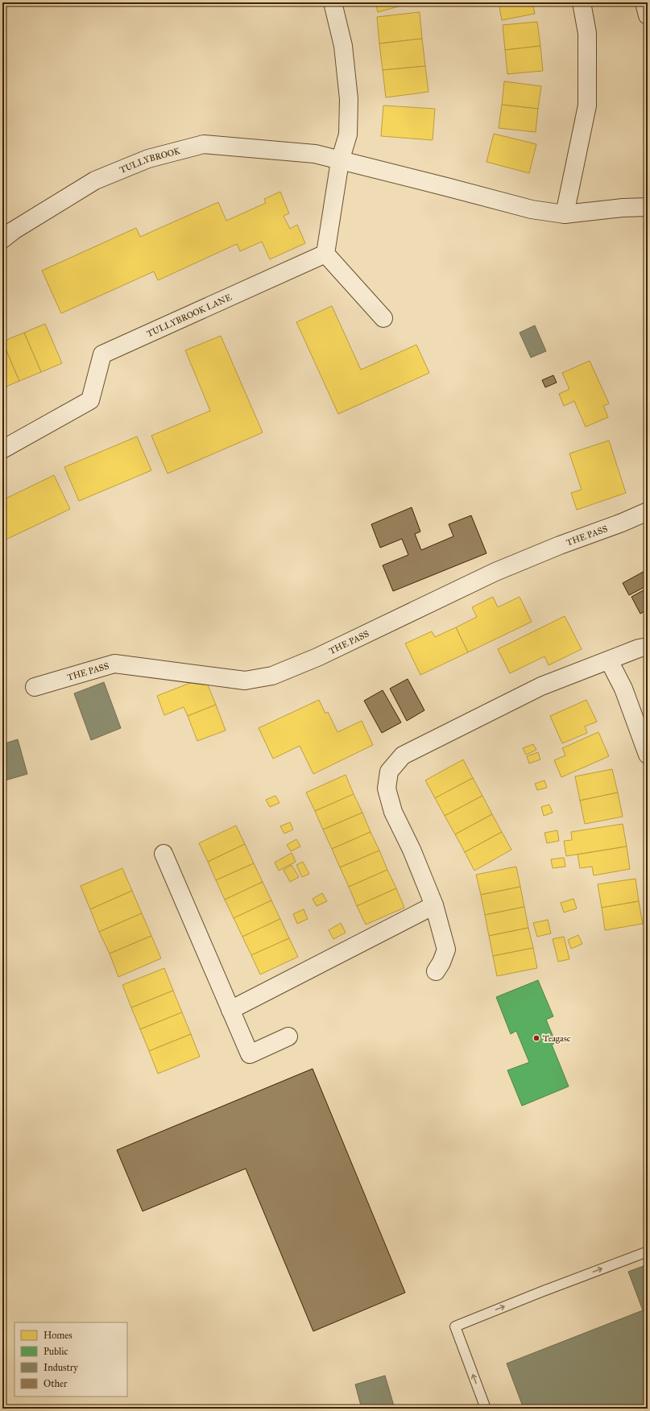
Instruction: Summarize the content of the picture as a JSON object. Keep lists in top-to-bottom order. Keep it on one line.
{"streets":{"street":["TULLYBROOK","TULLYBROOK LANE","THE PASS"]},"places":["Teagasc"],"legend":["Homes","Public","Industry","Other"]}
